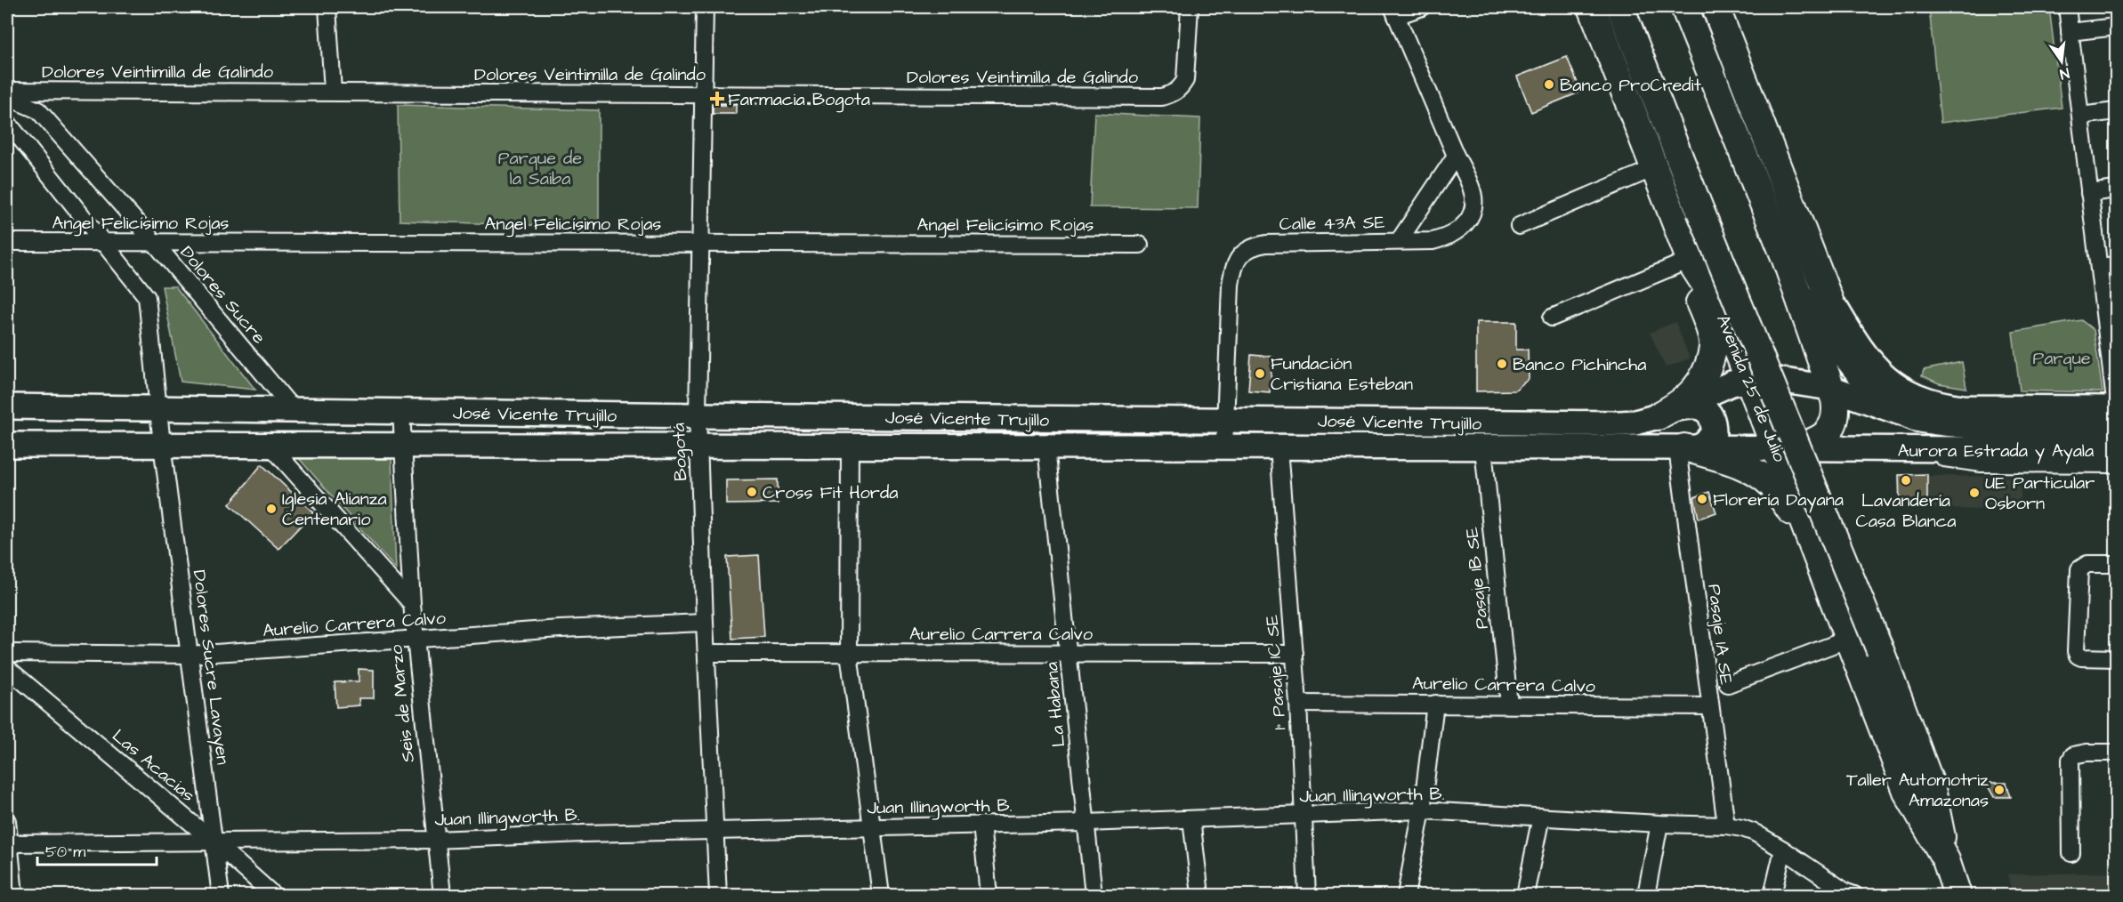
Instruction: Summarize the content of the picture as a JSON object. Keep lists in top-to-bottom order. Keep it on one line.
{"streets":{"main road":["Avenida 25 de Julio","José Vicente Trujillo","Aurora Estrada y Ayala"],"street":["Dolores Veintimilla de Galindo","Angel Felicísimo Rojas","Calle 43A SE","Dolores Sucre","Bogotá","Pasaje 1B SE","Aurelio Carrera Calvo","Pasaje 1A SE","Dolores Sucre Lavayen","1° Pasaje 1C SE","Seis de Marzo","La Habana","Las Acacias","Juan Illingworth B."]},"crossings":[["Dolores Veintimilla de Galindo","Bogotá"],["Angel Felicísimo Rojas","Dolores Sucre"],["Angel Felicísimo Rojas","Bogotá"],["Calle 43A SE","José Vicente Trujillo"],["Dolores Sucre","José Vicente Trujillo"],["Avenida 25 de Julio","José Vicente Trujillo"],["José Vicente Trujillo","Aurora Estrada y Ayala"],["José Vicente Trujillo","Bogotá"],["José Vicente Trujillo","Pasaje 1B SE"],["José Vicente Trujillo","Pasaje 1A SE"],["José Vicente Trujillo","Dolores Sucre Lavayen"],["José Vicente Trujillo","1° Pasaje 1C SE"],["José Vicente Trujillo","Seis de Marzo"],["José Vicente Trujillo","La Habana"],["Bogotá","Aurelio Carrera Calvo"],["Bogotá","Juan Illingworth B."],["Pasaje 1B SE","Aurelio Carrera Calvo"],["Aurelio Carrera Calvo","Pasaje 1A SE"],["Aurelio Carrera Calvo","Dolores Sucre Lavayen"],["Aurelio Carrera Calvo","1° Pasaje 1C SE"],["Aurelio Carrera Calvo","Seis de Marzo"],["Aurelio Carrera Calvo","La Habana"],["Pasaje 1A SE","Juan Illingworth B."],["Dolores Sucre Lavayen","Las Acacias"],["Dolores Sucre Lavayen","Juan Illingworth B."],["1° Pasaje 1C SE","Juan Illingworth B."],["Seis de Marzo","Juan Illingworth B."],["La Habana","Juan Illingworth B."],["Las Acacias","Juan Illingworth B."]],"parks":["Parque de la Saiba","Parque"],"places":{"other":["Banco ProCredit","Banco Pichincha","Fundación Cristiana Esteban","Lavandería Casa Blanca","Cross Fit Horda","UE Particular Osborn","Florería Dayana","Iglesia Alianza Centenario","Taller Automotriz Amazonas"],"health":["Farmacia Bogota"]},"scale_bar":"50 m","north":"bottom"}
